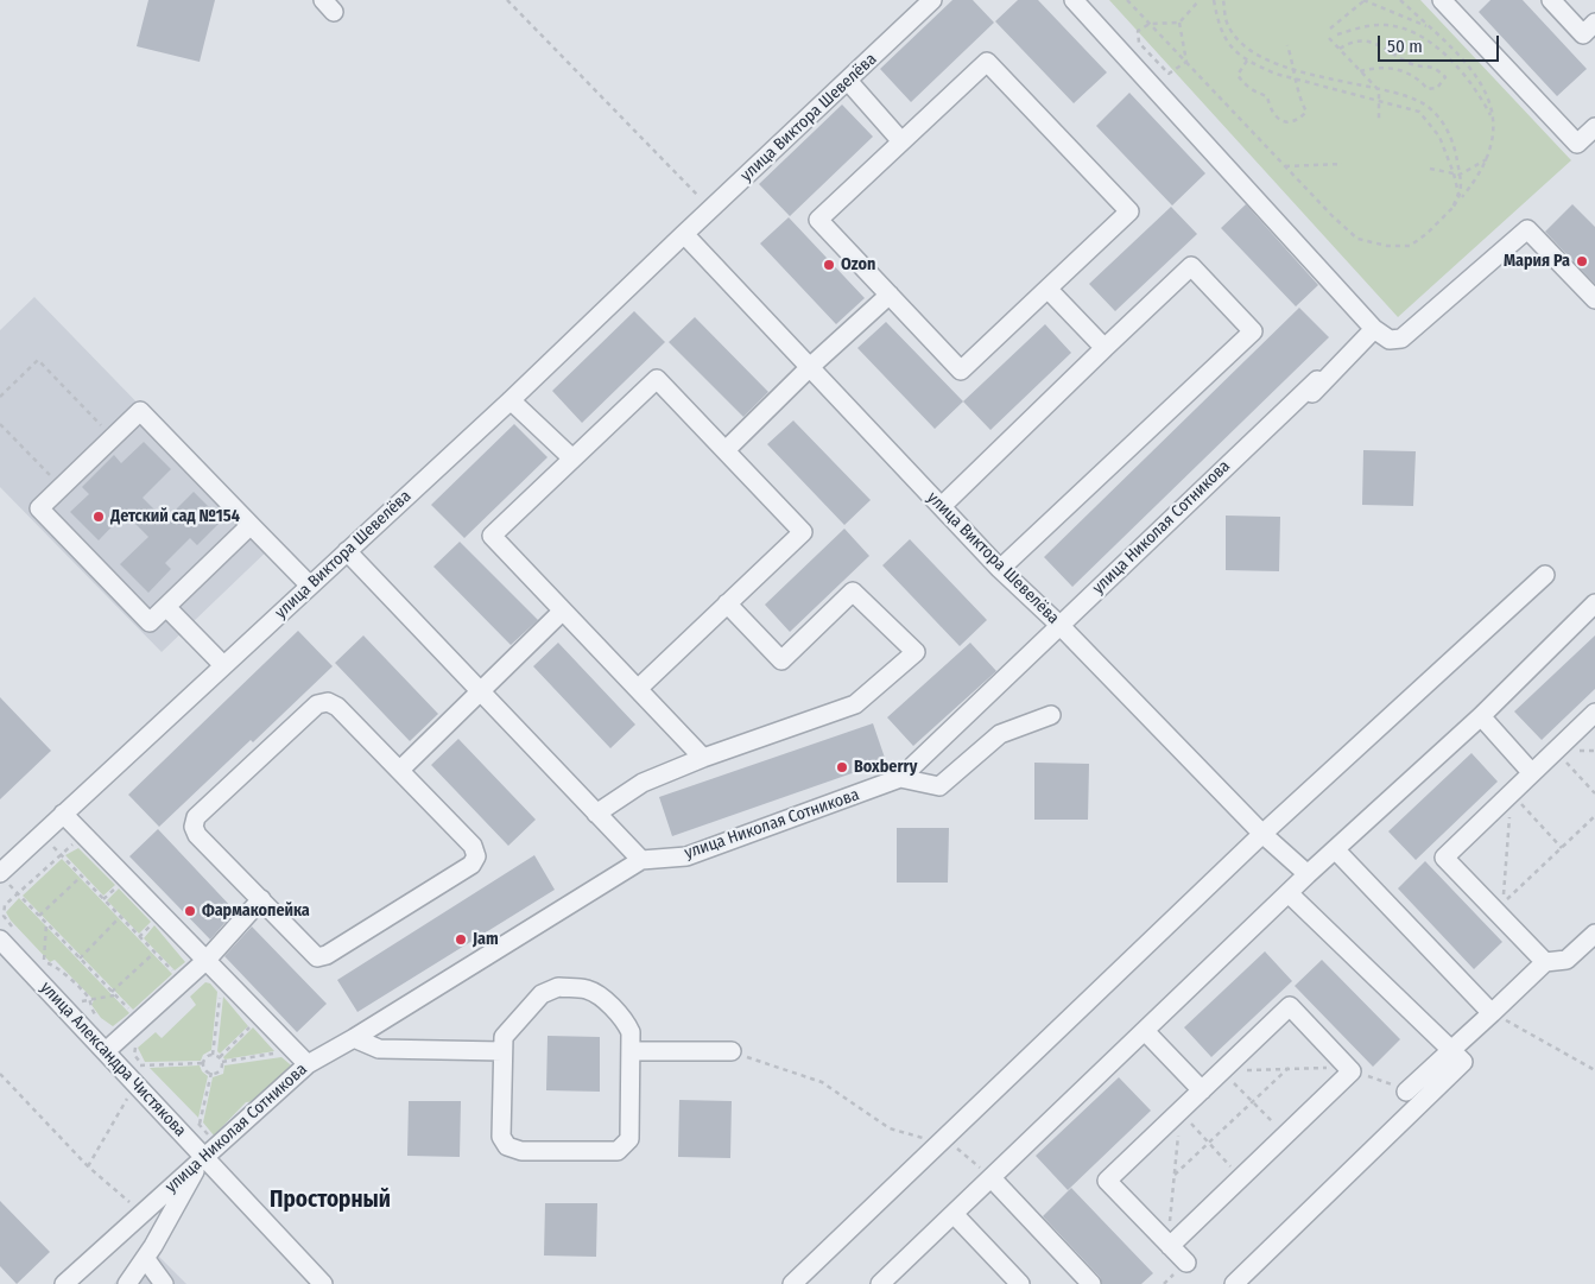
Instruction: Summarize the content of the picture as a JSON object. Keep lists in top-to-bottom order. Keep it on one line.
{"streets":{"street":["улица Виктора Шевелёва","улица Николая Сотникова","улица Александра Чистякова"]},"crossings":[["улица Виктора Шевелёва","улица Николая Сотникова"],["улица Николая Сотникова","улица Александра Чистякова"]],"districts":["Просторный"],"places":["Мария Ра","Ozon","Детский сад №154","Boxberry","Фармакопейка","Jam"],"scale_bar":"50 m"}
